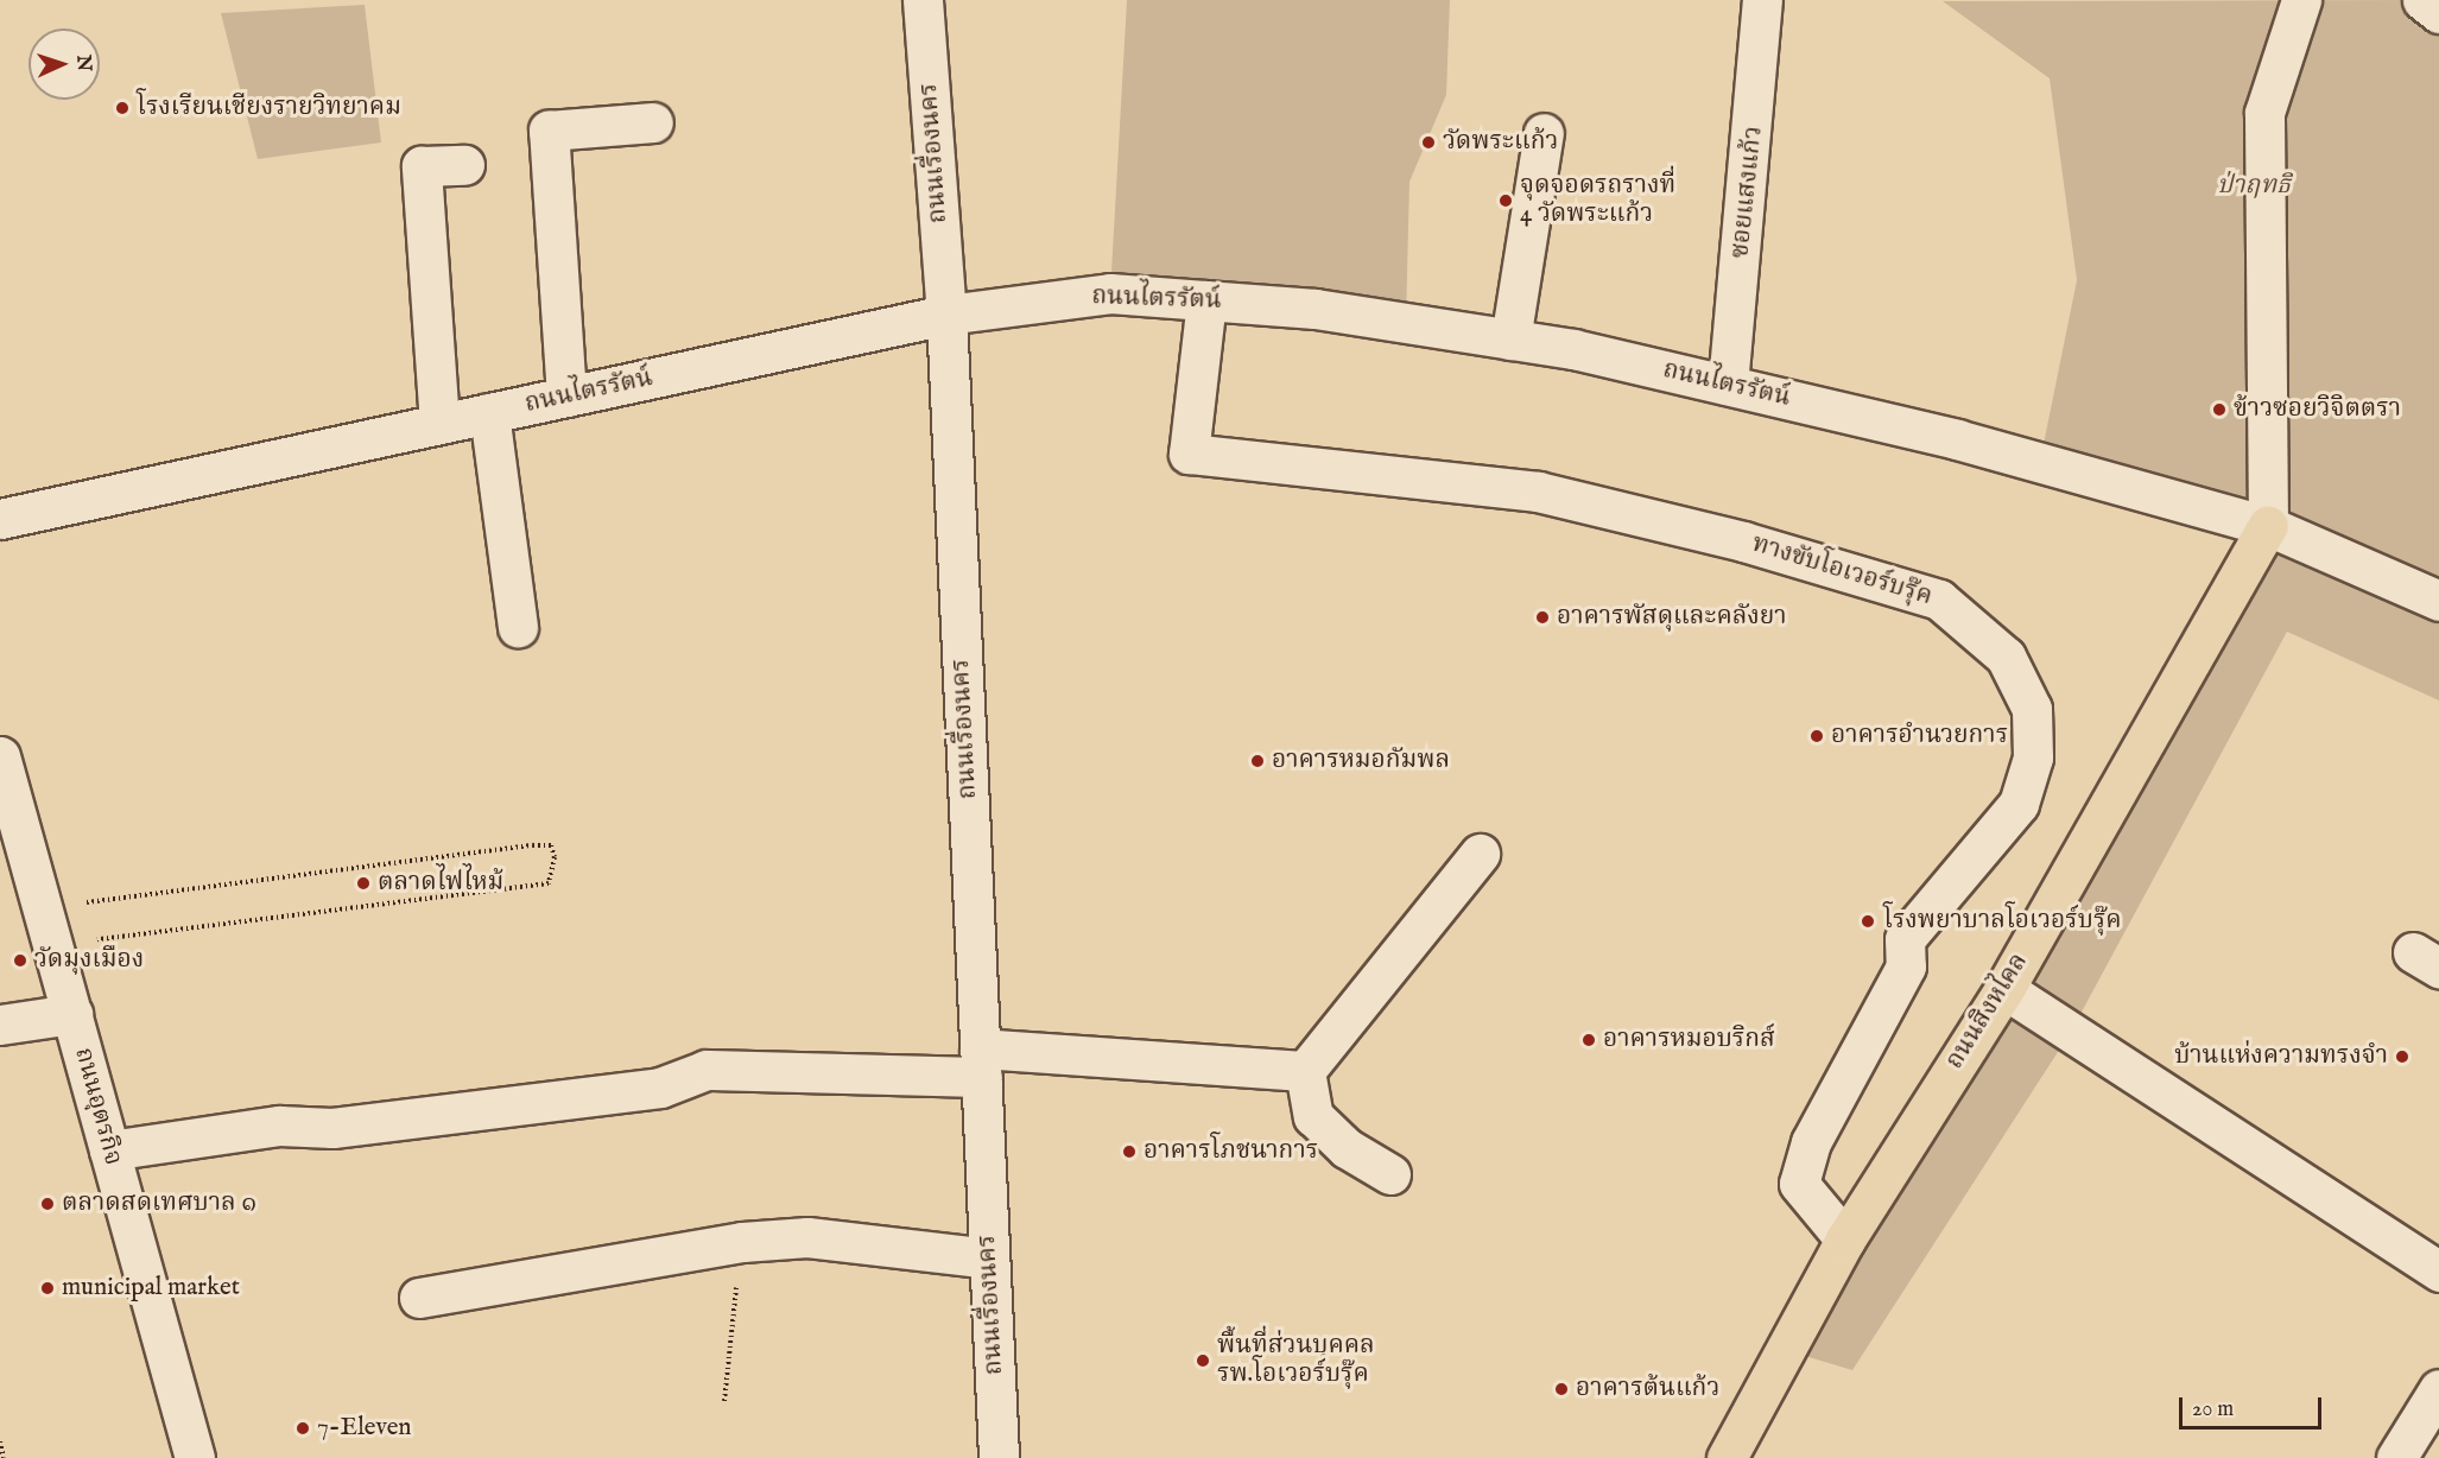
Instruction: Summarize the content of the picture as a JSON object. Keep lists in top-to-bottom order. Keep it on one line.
{"streets":{"main road":["ถนนสิงหไคล"],"street":["ถนนเรื่องนคร","ซอยแสงแก้ว","ถนนไตรรัตน์","ทางขับโอเวอร์บรุ๊ค","ถนนอุตรกิจ"]},"crossings":[["ถนนเรื่องนคร","ถนนไตรรัตน์"],["ซอยแสงแก้ว","ถนนไตรรัตน์"],["ถนนไตรรัตน์","ทางขับโอเวอร์บรุ๊ค"],["ถนนไตรรัตน์","ถนนสิงหไคล"],["ทางขับโอเวอร์บรุ๊ค","ถนนสิงหไคล"]],"parks":["ป่าฤทธิ"],"places":["โรงเรียนเชียงรายวิทยาคม","วัดพระแก้ว","จุดจอดรถรางที่ 4 วัดพระแก้ว","ข้าวซอยวิจิตตรา","อาคารพัสดุและคลังยา","อาคารอำนวยการ","อาคารหมอกัมพล","ตลาดไฟไหม้","โรงพยาบาลโอเวอร์บรุ๊ค","วัดมุงเมือง","อาคารหมอบริกส์","บ้านแห่งความทรงจำ","อาคารโภชนาการ","ตลาดสดเทศบาล ๑","municipal market","พื้นที่ส่วนบุคคล รพ.โอเวอร์บรุ๊ค","อาคารต้นแก้ว","7-Eleven"],"scale_bar":"20 m","north":"right"}
